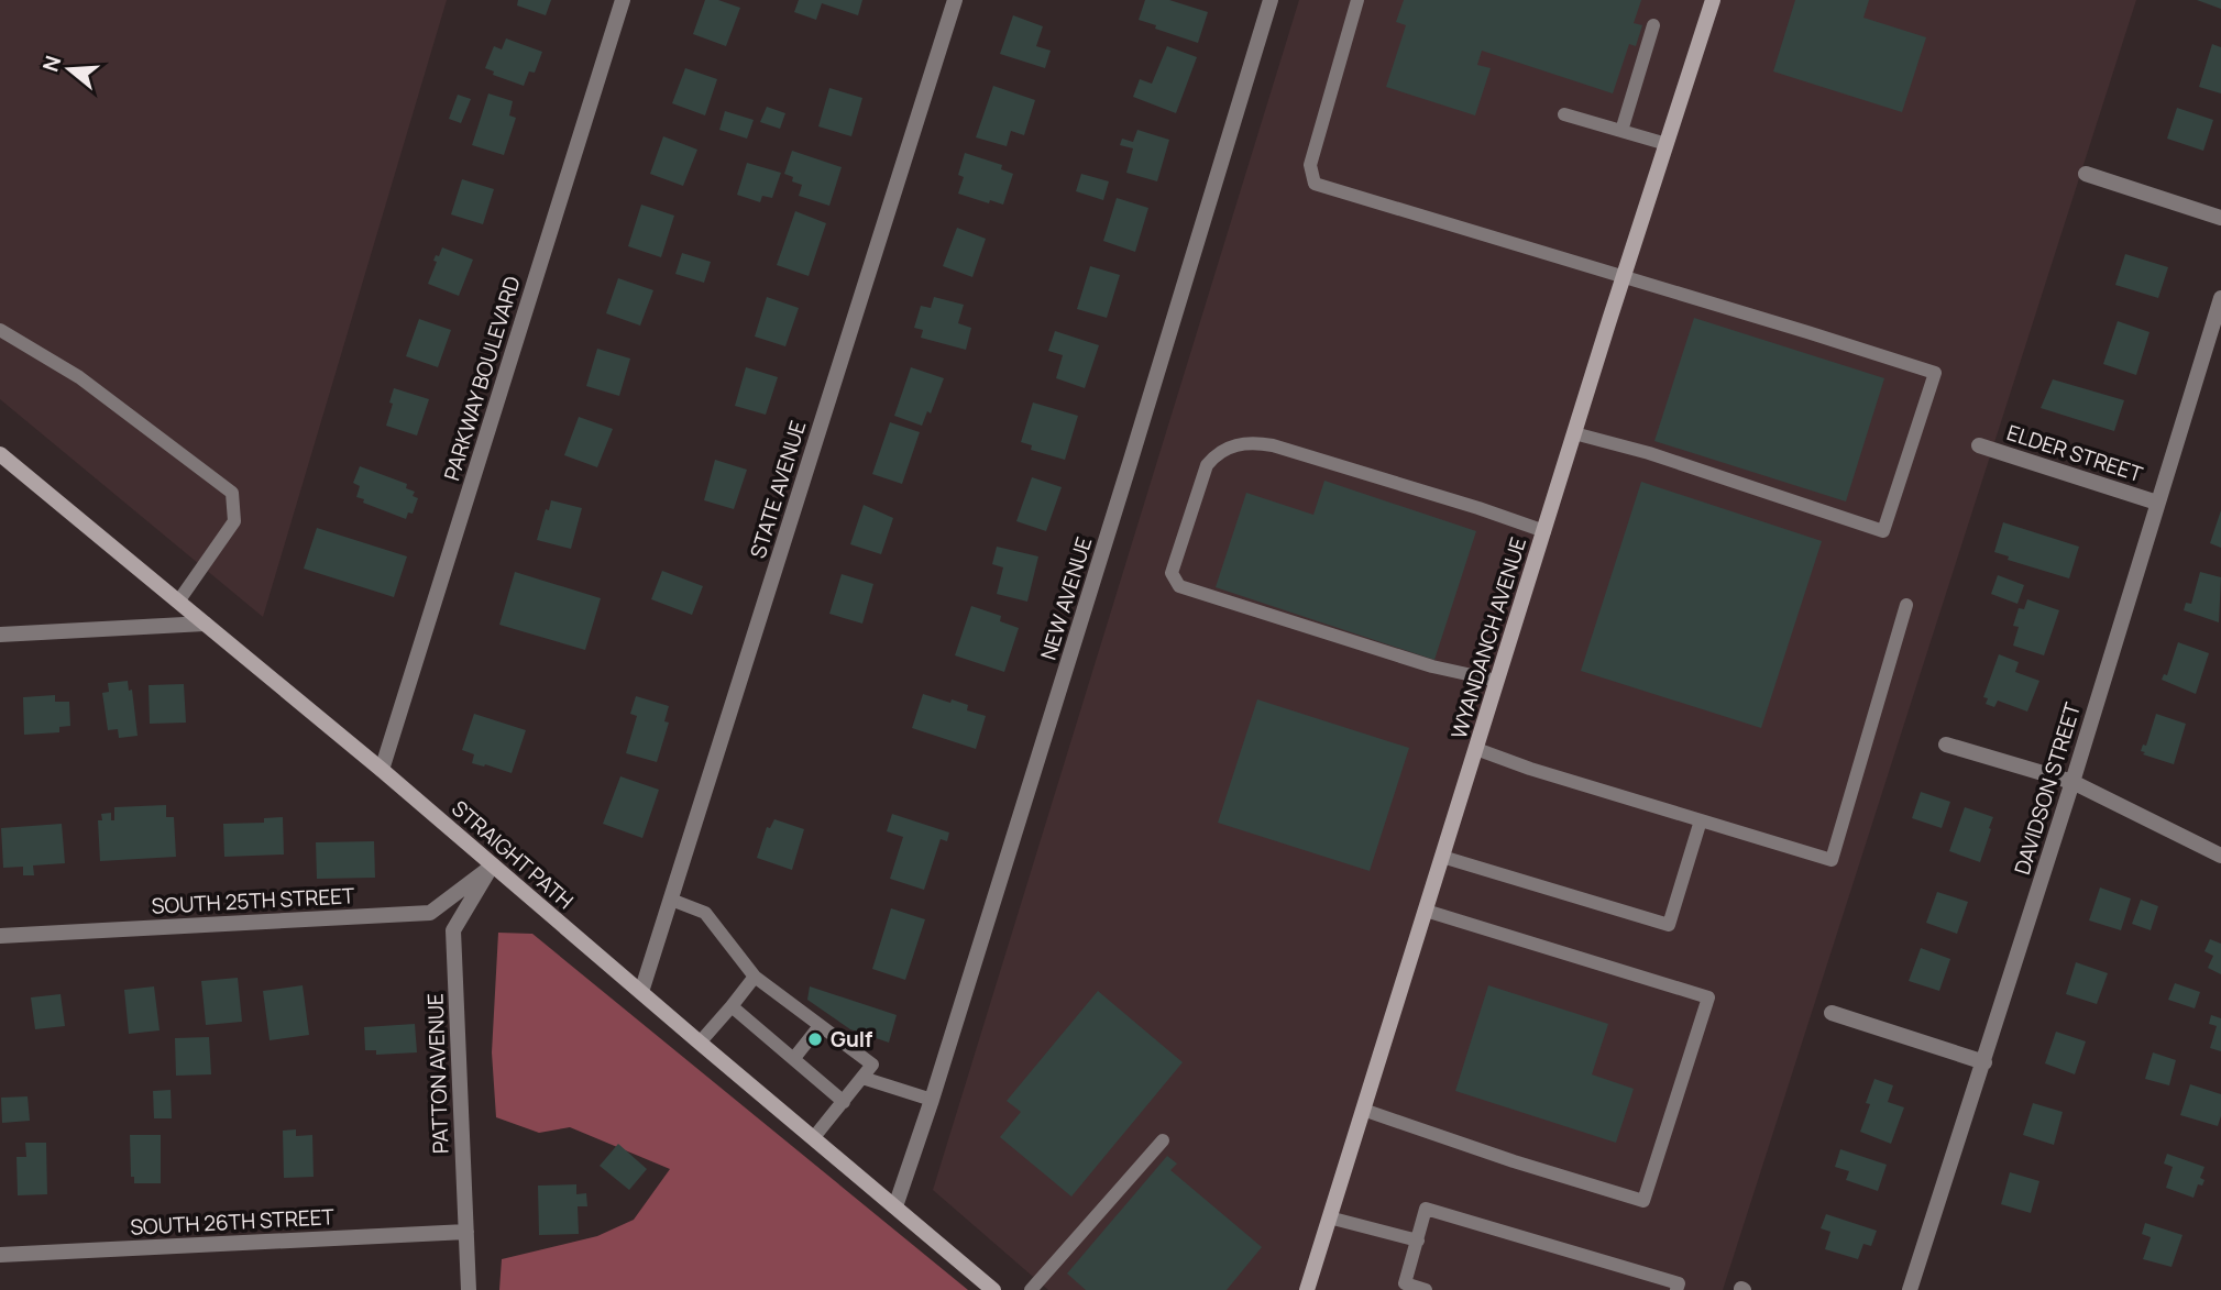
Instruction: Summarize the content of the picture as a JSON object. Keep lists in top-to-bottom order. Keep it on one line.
{"streets":{"street":["PARKWAY BOULEVARD","ELDER STREET","STATE AVENUE","NEW AVENUE","WYANDANCH AVENUE","DAVIDSON STREET","STRAIGHT PATH","SOUTH 25TH STREET","PATTON AVENUE","SOUTH 26TH STREET"]},"crossings":[["PARKWAY BOULEVARD","STRAIGHT PATH"],["ELDER STREET","DAVIDSON STREET"],["STATE AVENUE","STRAIGHT PATH"],["NEW AVENUE","STRAIGHT PATH"],["STRAIGHT PATH","SOUTH 25TH STREET"],["STRAIGHT PATH","PATTON AVENUE"],["SOUTH 25TH STREET","PATTON AVENUE"],["PATTON AVENUE","SOUTH 26TH STREET"]],"places":["Gulf"],"north":"left"}
